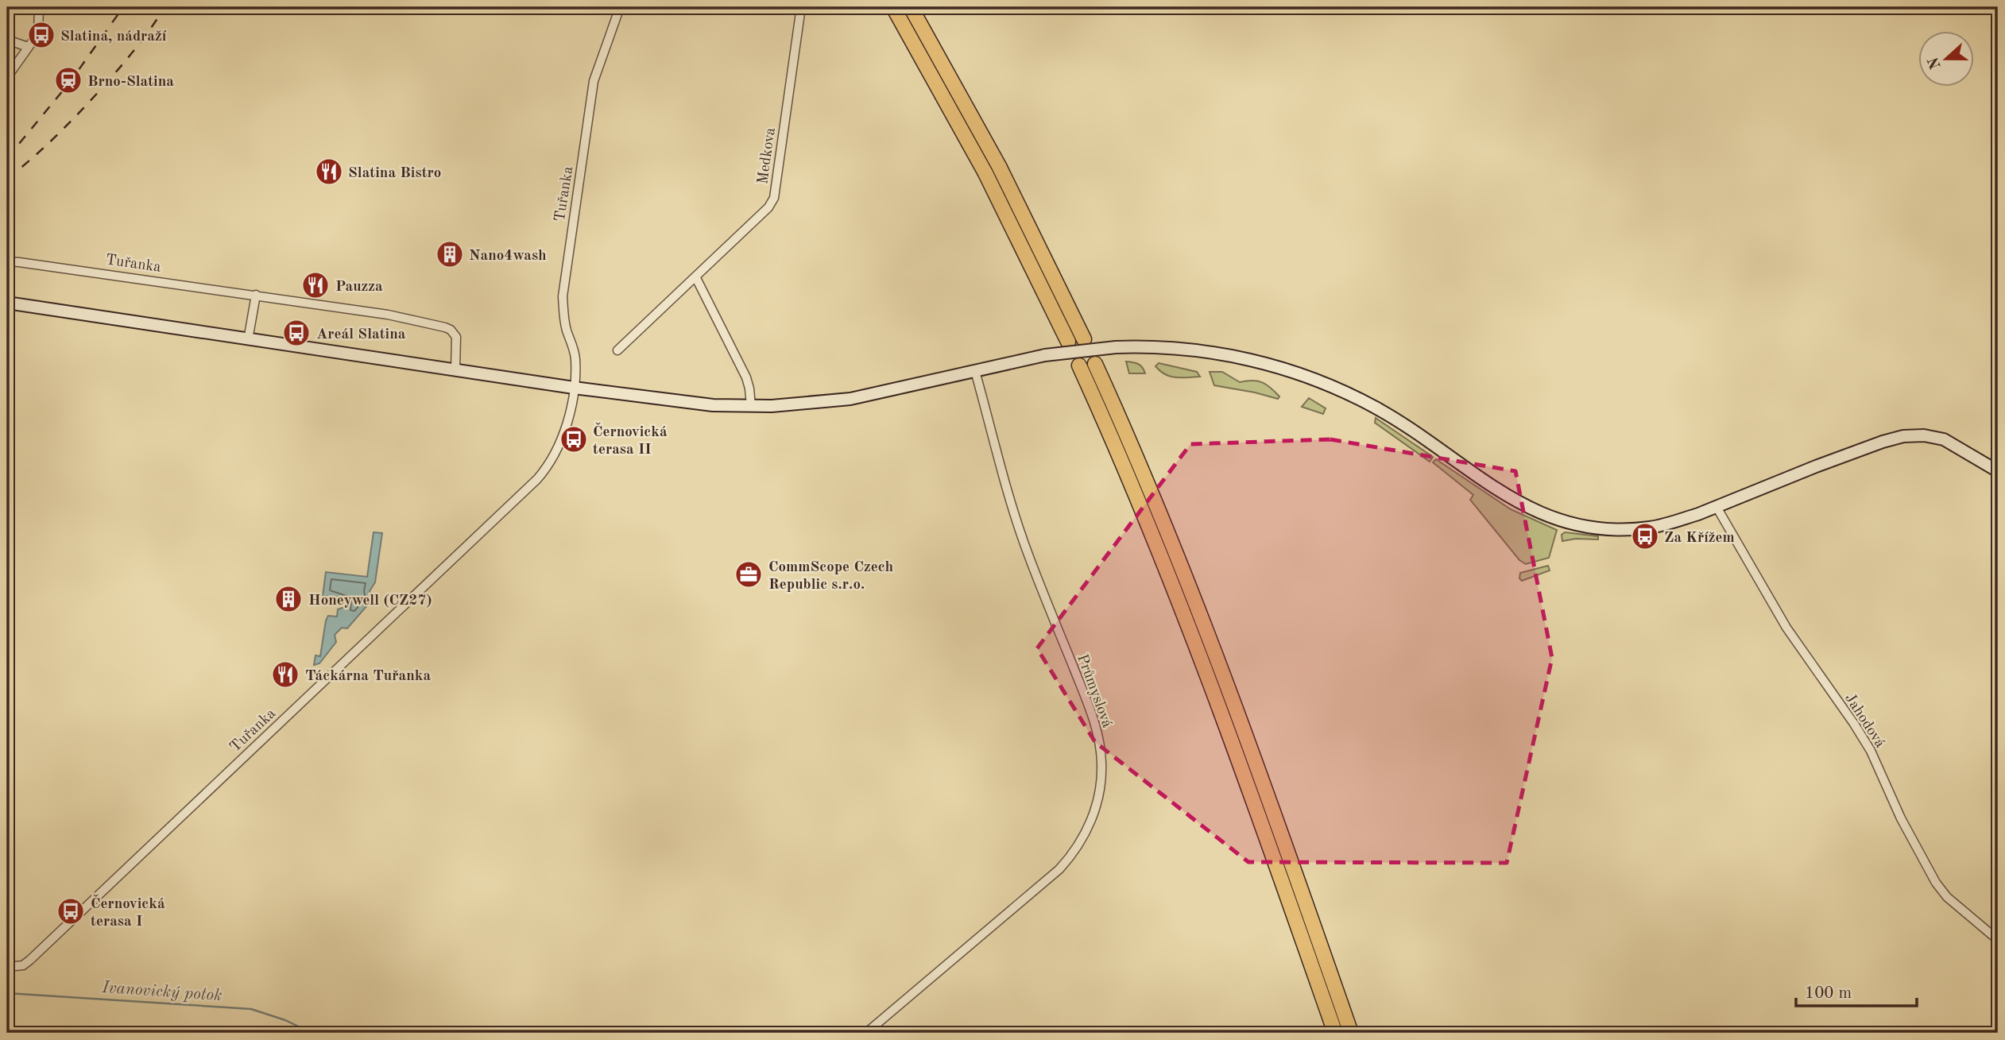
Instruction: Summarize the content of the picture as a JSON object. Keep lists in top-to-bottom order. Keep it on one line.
{"streets":{"street":["Medkova","Tuřanka","Průmyslová","Jahodová"]},"water":["Ivanovický potok"],"places":{"bus stop":["Slatina, nádraží","Areál Slatina","Černovická terasa II","Za Křížem","Černovická terasa I"],"station":["Brno-Slatina"],"restaurant":["Slatina Bistro","Pauzza","Táckárna Tuřanka"],"building":["Nano4wash","Honeywell (CZ27)"],"office":["CommScope Czech Republic s.r.o."]},"scale_bar":"100 m","north":"left"}
